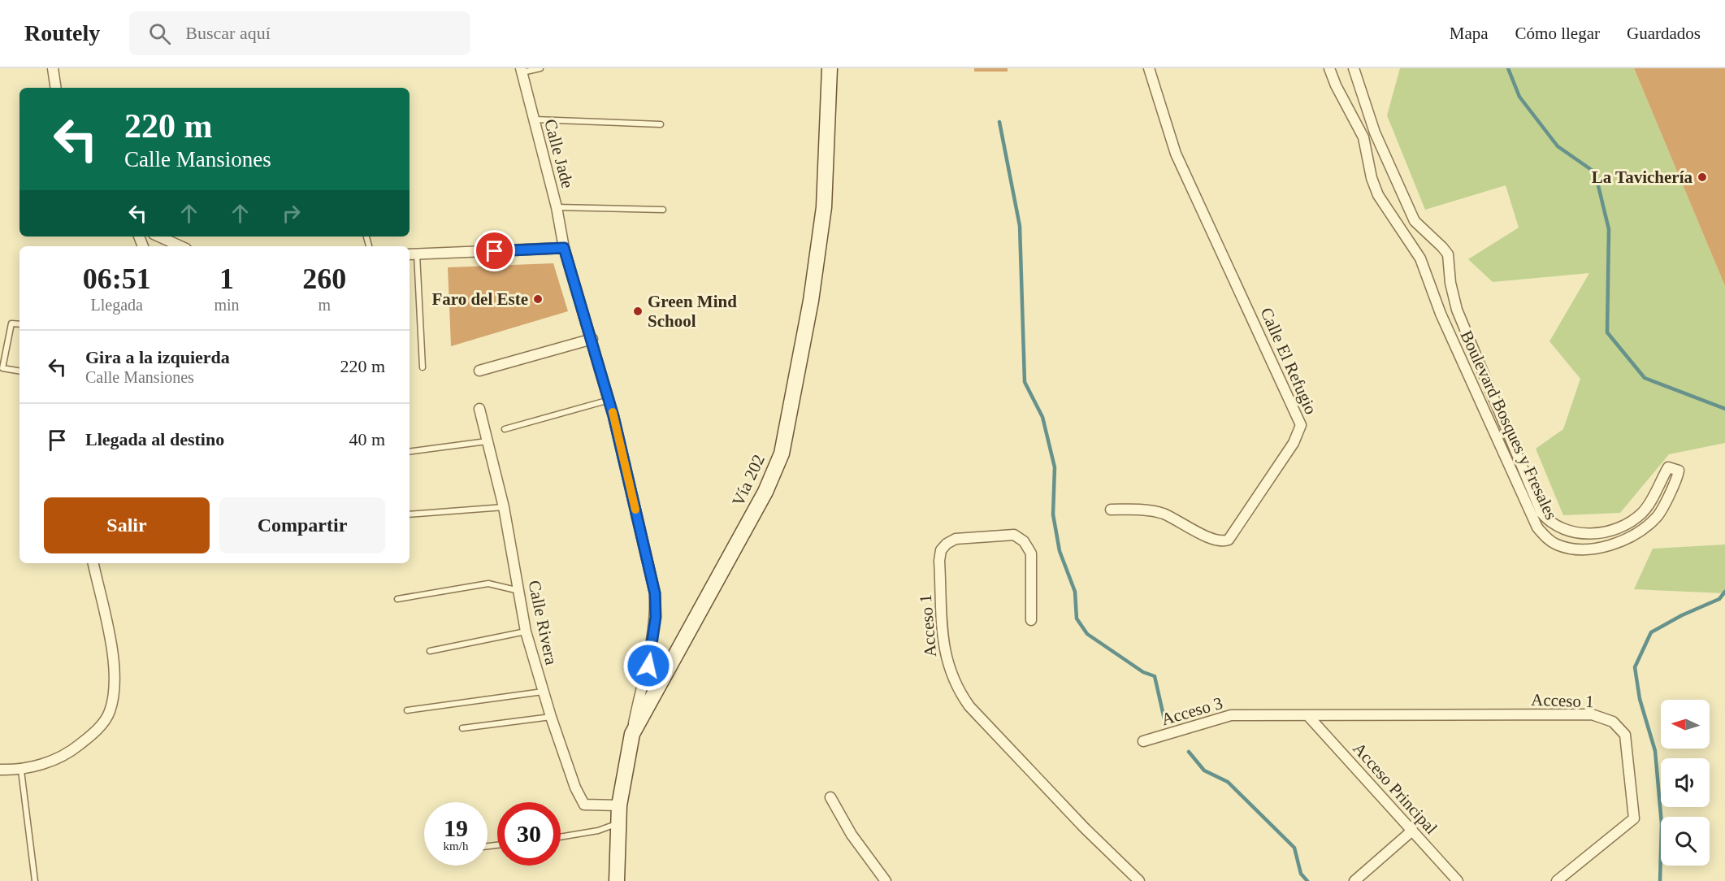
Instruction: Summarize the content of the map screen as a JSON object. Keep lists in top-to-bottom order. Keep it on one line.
{"streets":{"main road":["Vía 202"],"street":["Calle Jade","Calle El Refugio","Boulevard Bosques y Fresales","Calle Rivera","Acceso 1","Acceso 3","Acceso Principal"]},"crossings":[["Calle Jade","Vía 202"],["Vía 202","Calle Rivera"],["Acceso 1","Acceso 3"],["Acceso 1","Acceso Principal"],["Acceso 3","Acceso Principal"]],"places":["La Tavichería","Faro del Este","Green Mind School"],"north":"left","page":{"header":"Routely","search":"Buscar aquí","nav":["Mapa","Cómo llegar","Guardados"],"turn":["220 m","Calle Mansiones"],"eta":["06:51","Llegada","1","min","260","m"],"list":[{"name":"Gira a la izquierda","note":"Calle Mansiones","value":"220 m"},{"name":"Llegada al destino","value":"40 m"}],"buttons":["Salir","Compartir"],"speed":"19 km/h","limit":"30"}}
